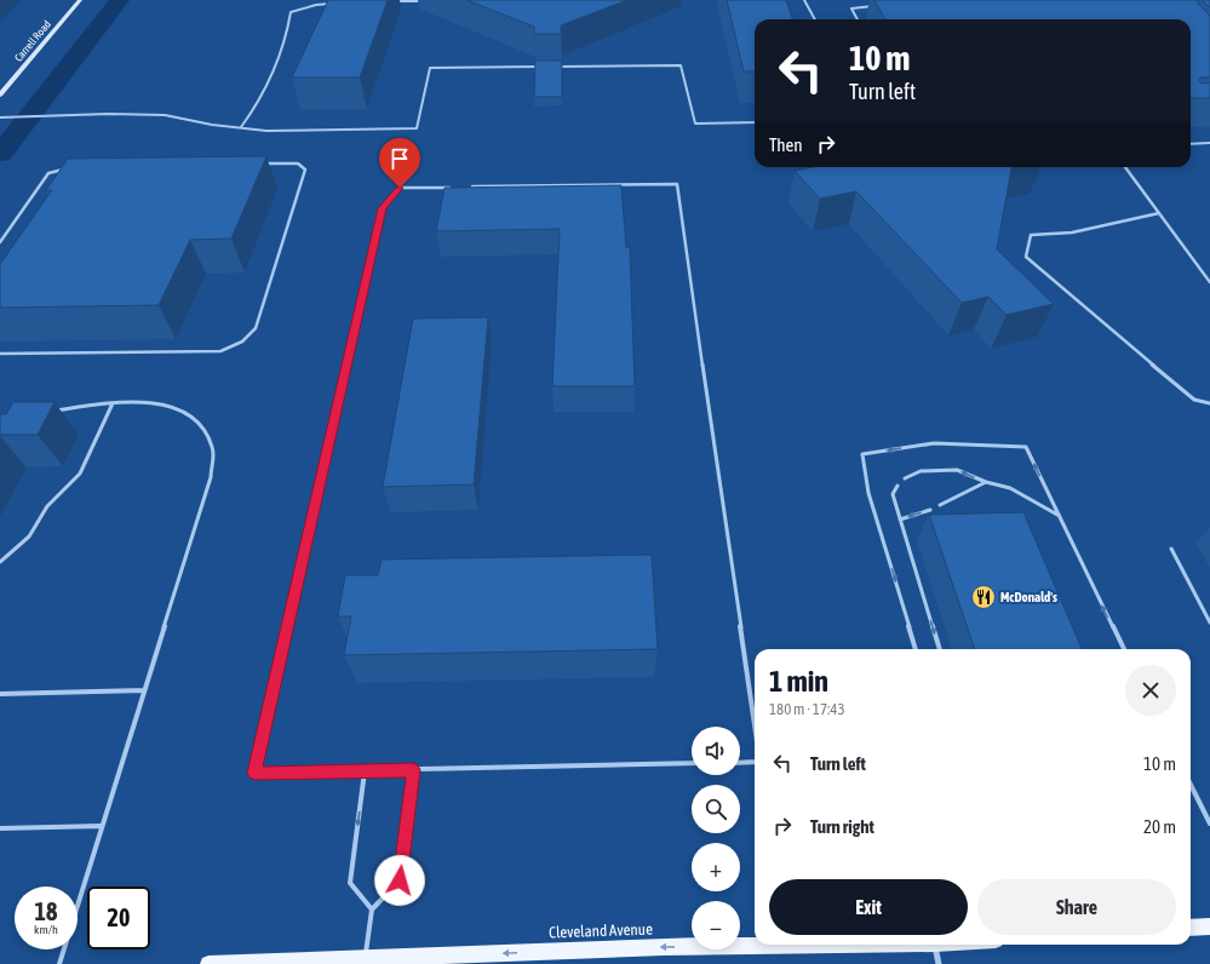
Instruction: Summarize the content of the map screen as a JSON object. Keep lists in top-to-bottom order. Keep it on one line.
{"streets":{"main road":["Cleveland Avenue"],"street":["Carrell Road"]},"one_way":["Cleveland Avenue"],"places":{"restaurant":["McDonald's"]},"page":{"turn":["10 m","Turn left"],"then":"Then","heading":["1 min","180 m · 17:43"],"map_buttons":["+","−"],"list":[{"name":"Turn left","value":"10 m"},{"name":"Turn right","value":"20 m"}],"buttons":["Exit","Share"],"speed":"18 km/h","limit":"20"}}
